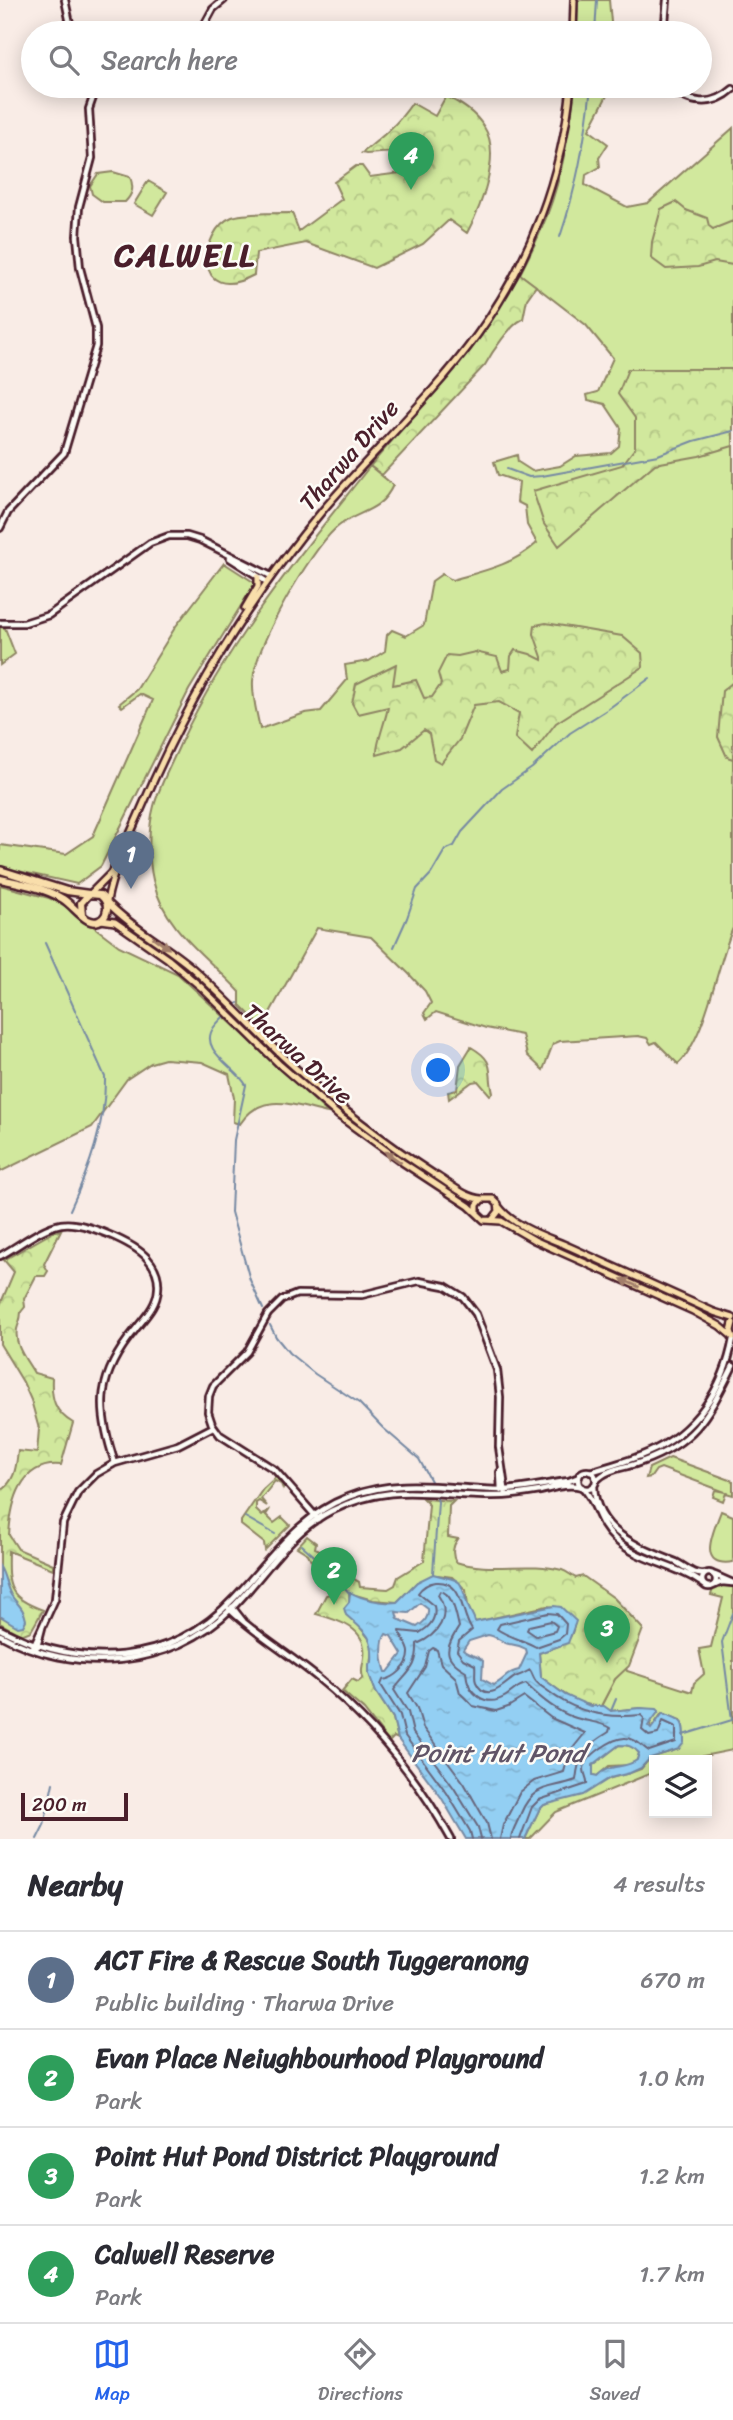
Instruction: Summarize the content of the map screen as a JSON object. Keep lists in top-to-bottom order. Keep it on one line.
{"streets":{"main road":["Tharwa Drive"]},"districts":["CALWELL"],"water":["Point Hut Pond"],"scale_bar":"200 m","page":{"search":"Search here","pins":["4","1","2","3"],"scale":"200 m","heading":["Nearby","4 results"],"list":[{"mark":"1","name":"ACT Fire & Rescue South Tuggeranong","note":"Public building · Tharwa Drive","value":"670 m"},{"mark":"2","name":"Evan Place Neiughbourhood Playground","note":"Park","value":"1.0 km"},{"mark":"3","name":"Point Hut Pond District Playground","note":"Park","value":"1.2 km"},{"mark":"4","name":"Calwell Reserve","note":"Park","value":"1.7 km"}],"nav":["Map","Directions","Saved"]}}
